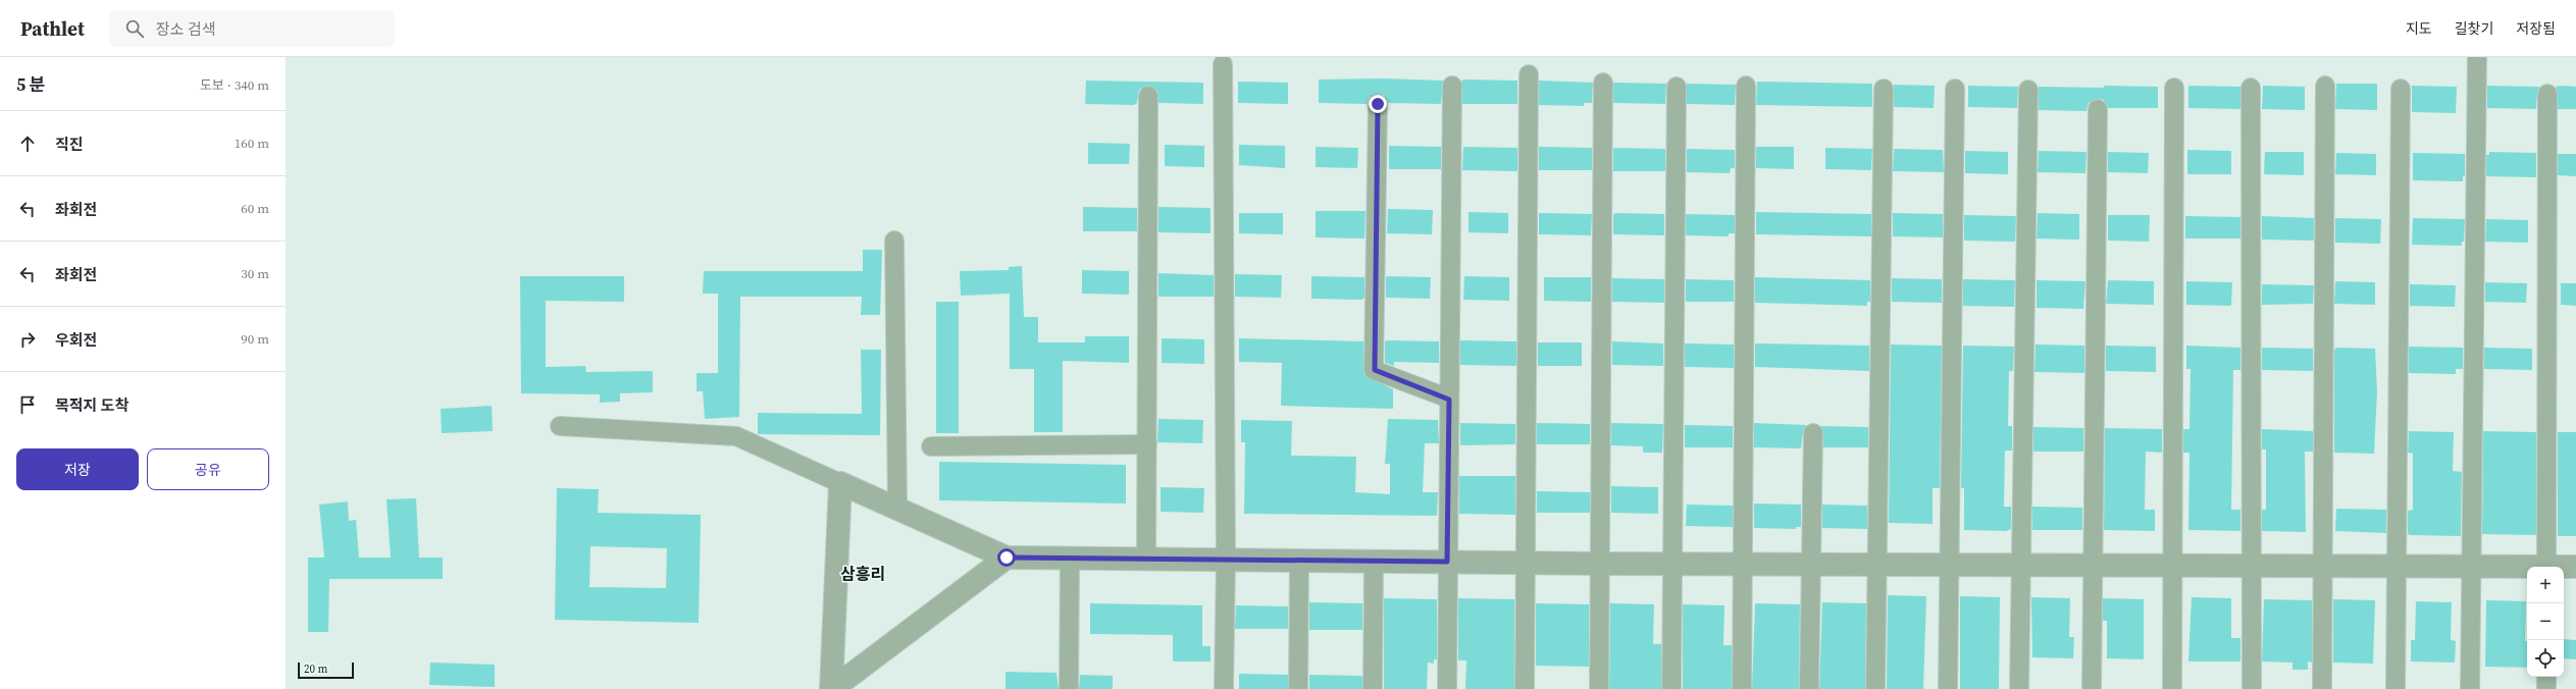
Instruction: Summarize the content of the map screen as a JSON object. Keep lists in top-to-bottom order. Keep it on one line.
{"districts":["삼흥리"],"scale_bar":"20 m","page":{"header":"Pathlet","search":"장소 검색","nav":["지도","길찾기","저장됨"],"heading":["5 분","도보 · 340 m"],"list":[["직진","160 m"],["좌회전","60 m"],["좌회전","30 m"],["우회전","90 m"],"목적지 도착"],"buttons":["저장","공유"],"map_buttons":["+","−"],"scale":"20 m"}}
